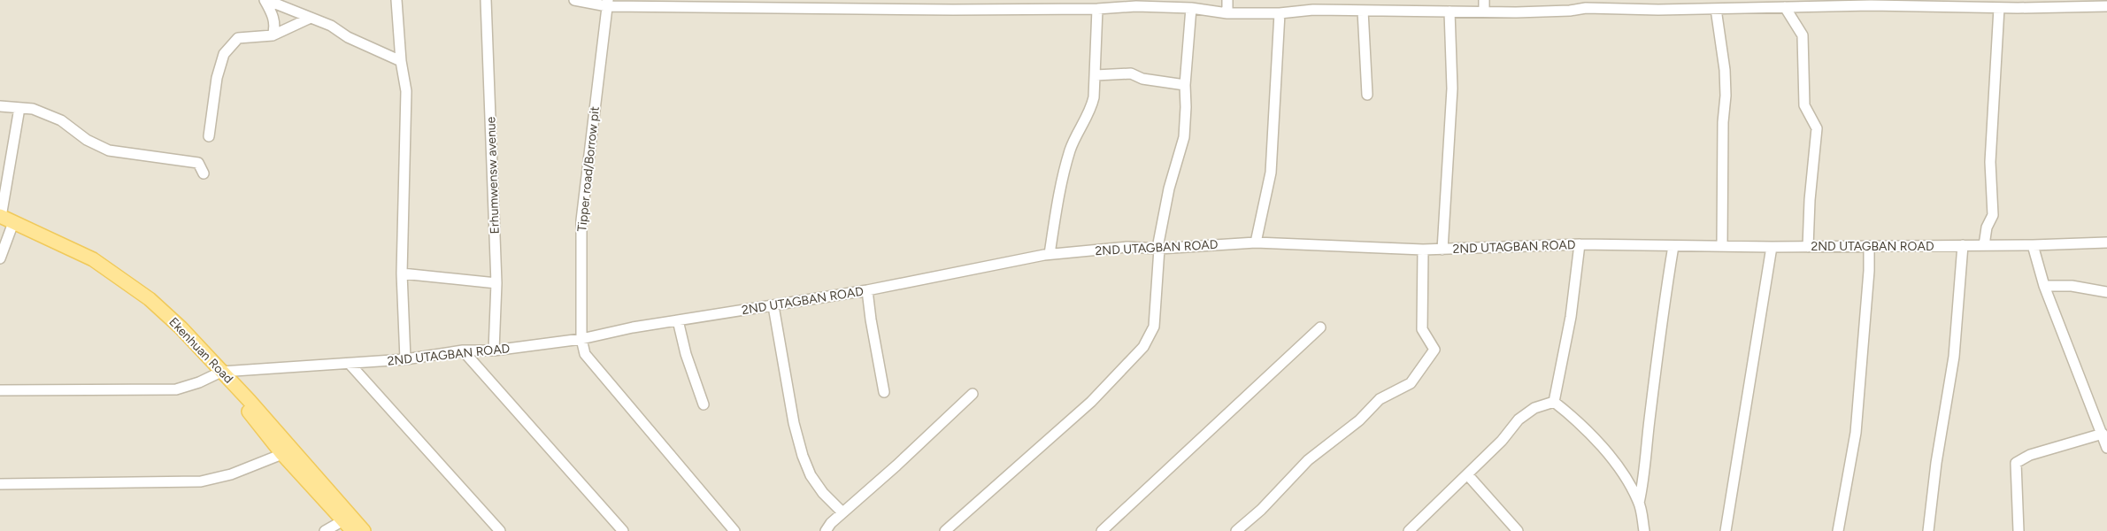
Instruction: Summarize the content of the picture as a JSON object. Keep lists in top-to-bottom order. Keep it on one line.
{"streets":{"main road":["Ekenhuan Road"],"street":["Tipper road/Borrow pit","Erhumwensw avenue","2ND UTAGBAN ROAD"]},"crossings":[["Tipper road/Borrow pit","2ND UTAGBAN ROAD"],["Erhumwensw avenue","2ND UTAGBAN ROAD"],["2ND UTAGBAN ROAD","Ekenhuan Road"]]}
